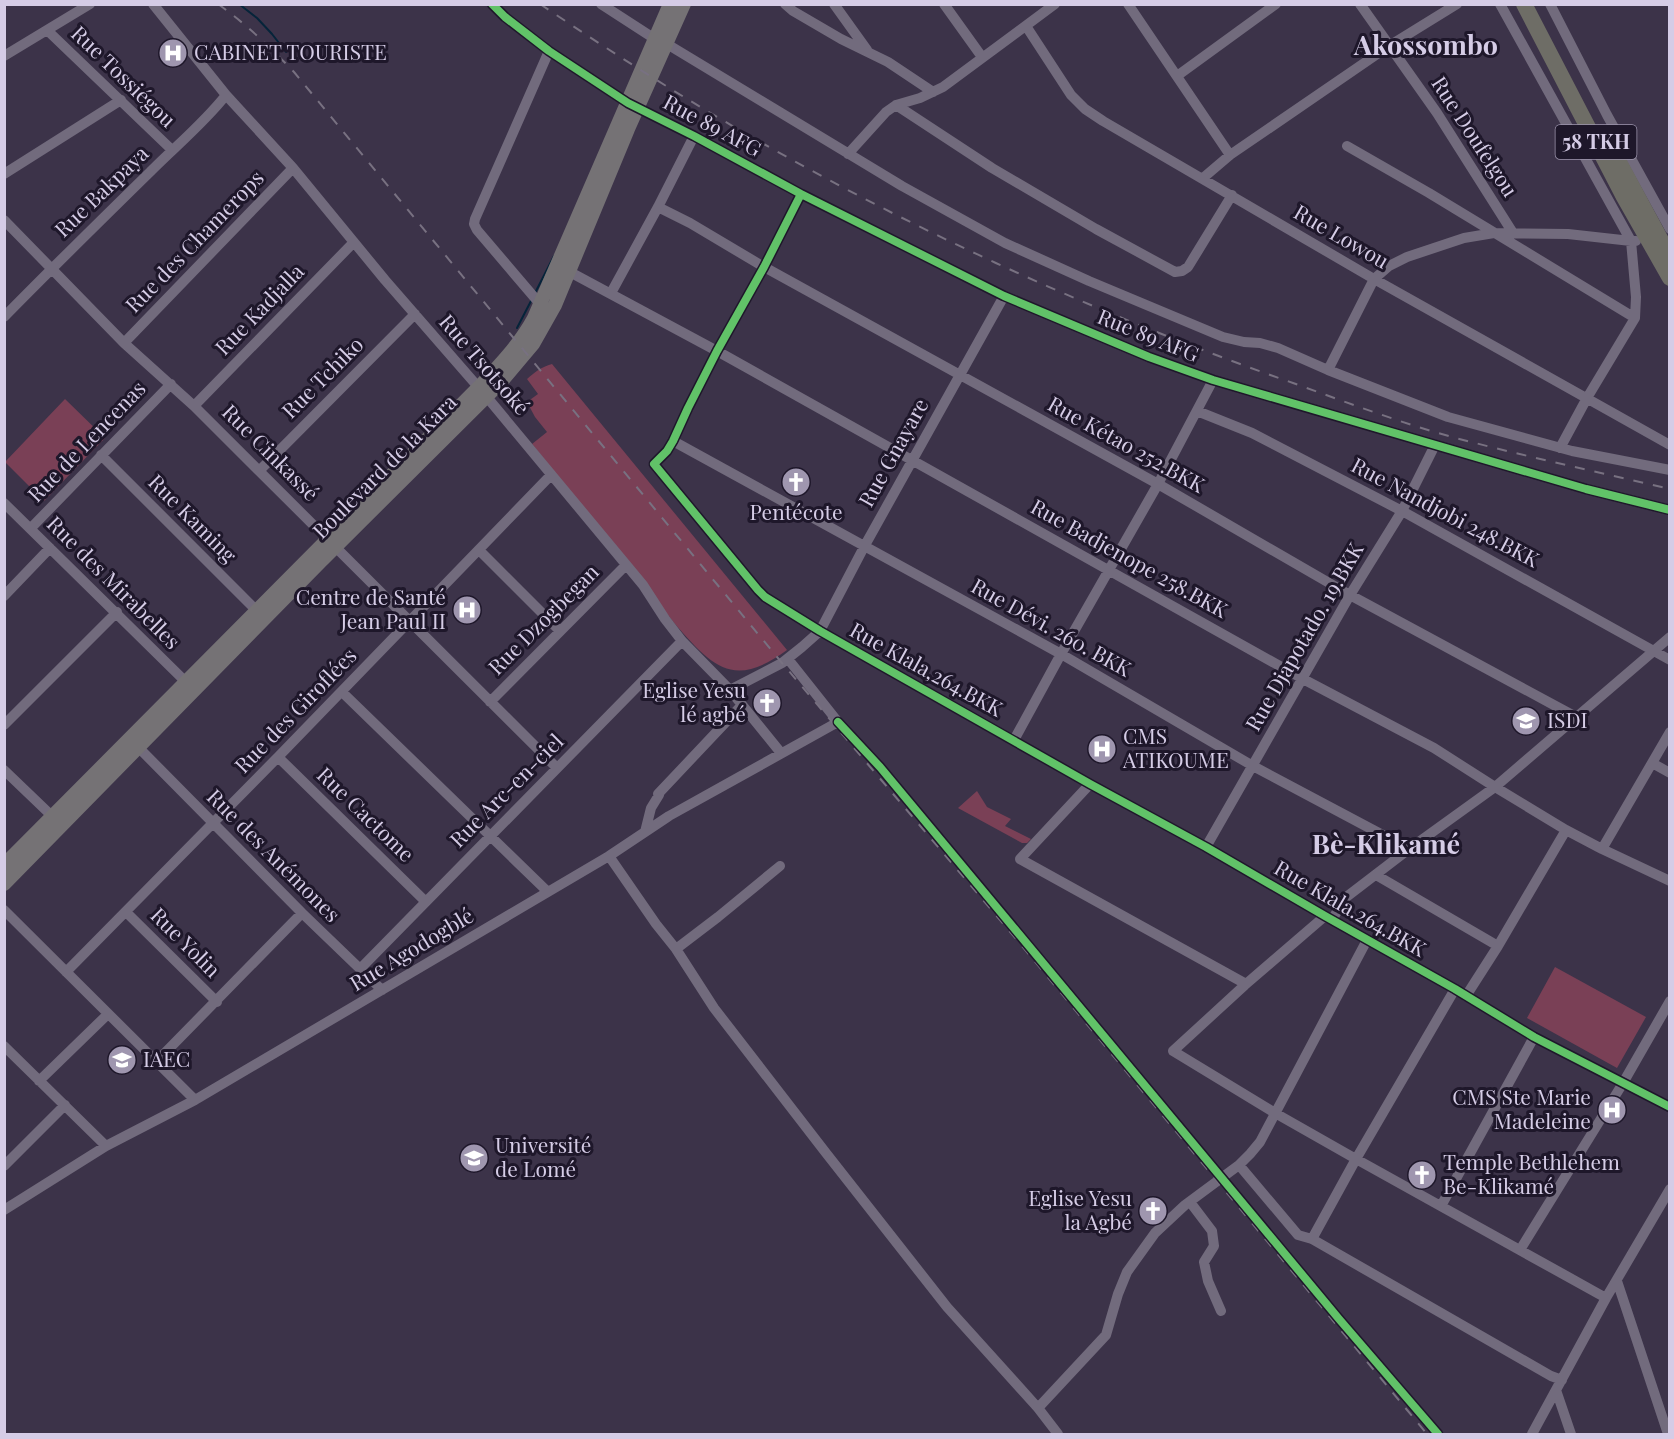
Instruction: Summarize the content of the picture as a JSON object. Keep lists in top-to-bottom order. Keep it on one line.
{"streets":{"highway":["58 TKH"],"main road":["Boulevard de la Kara"],"street":["Rue Tossiégou","Rue 89 AFG","Rue Doufelgou","Rue Bakpaya","Rue Lowou","Rue des Chamerops","Rue Kadjalla","Rue Tsotsoké","Rue Tchiko","Rue de Lencenas","Rue Kétao 252.BKK","Rue Cinkassé","Rue Gnayare","Rue Nandjobi 248.BKK","Rue Kaming","Rue Badjenope 258.BKK","Rue des Mirabelles","Rue Dzogbegan","Rue Dévi. 260. BKK","Rue Djapotado. 19.BKK","Rue Klala,264.BKK","Rue des Giroflées","Rue Arc-en-ciel","Rue Cactome","Rue des Anémones","Rue Klala.264.BKK","Rue Yolin","Rue Agodogblé"]},"crossings":[["Rue Tossiégou","Rue Bakpaya"],["Rue 89 AFG","Rue Gnayare"],["Rue 89 AFG","Boulevard de la Kara"],["Rue 89 AFG","Rue Djapotado. 19.BKK"],["Rue Bakpaya","Rue Tsotsoké"],["Rue Bakpaya","Rue Cinkassé"],["Rue des Chamerops","Rue Tsotsoké"],["Rue des Chamerops","Rue Cinkassé"],["Rue Kadjalla","Rue Tsotsoké"],["Rue Kadjalla","Rue Cinkassé"],["Rue Tsotsoké","Rue Tchiko"],["Rue Tsotsoké","Boulevard de la Kara"],["Rue Tsotsoké","Rue Dzogbegan"],["Rue Tsotsoké","Rue des Giroflées"],["Rue Tsotsoké","Rue Arc-en-ciel"],["Rue Tsotsoké","Rue Agodogblé"],["Rue Tchiko","Rue Cinkassé"],["Rue de Lencenas","Rue Cinkassé"],["Rue de Lencenas","Rue Kaming"],["Rue de Lencenas","Rue des Mirabelles"],["Rue Kétao 252.BKK","Rue Gnayare"],["Rue Kétao 252.BKK","Rue Djapotado. 19.BKK"],["Rue Cinkassé","Boulevard de la Kara"],["Rue Cinkassé","Rue Dzogbegan"],["Rue Cinkassé","Rue des Giroflées"],["Rue Cinkassé","Rue Arc-en-ciel"],["Rue Gnayare","Rue Badjenope 258.BKK"],["Rue Gnayare","Rue Dévi. 260. BKK"],["Rue Gnayare","Rue Klala,264.BKK"],["Boulevard de la Kara","Rue Kaming"],["Boulevard de la Kara","Rue Badjenope 258.BKK"],["Boulevard de la Kara","Rue des Mirabelles"],["Boulevard de la Kara","Rue des Anémones"],["Rue Nandjobi 248.BKK","Rue Djapotado. 19.BKK"],["Rue Badjenope 258.BKK","Rue Djapotado. 19.BKK"],["Rue Dévi. 260. BKK","Rue Djapotado. 19.BKK"],["Rue Dévi. 260. BKK","Rue Klala,264.BKK"],["Rue Djapotado. 19.BKK","Rue Klala.264.BKK"],["Rue Klala,264.BKK","Rue Klala.264.BKK"],["Rue des Giroflées","Rue Cactome"],["Rue des Giroflées","Rue des Anémones"],["Rue des Giroflées","Rue Yolin"],["Rue Arc-en-ciel","Rue Cactome"],["Rue Arc-en-ciel","Rue des Anémones"],["Rue des Anémones","Rue Agodogblé"]],"districts":["Akossombo","Bè-Klikamé"],"places":{"hospital":["CABINET TOURISTE","Centre de Santé Jean Paul II","CMS ATIKOUME","CMS Ste Marie Madeleine"],"church":["Pentécote","Eglise Yesu lé agbé","Temple Bethlehem Be-Klikamé","Eglise Yesu la Agbé"],"school or university":["ISDI","IAEC","Université de Lomé"]}}
